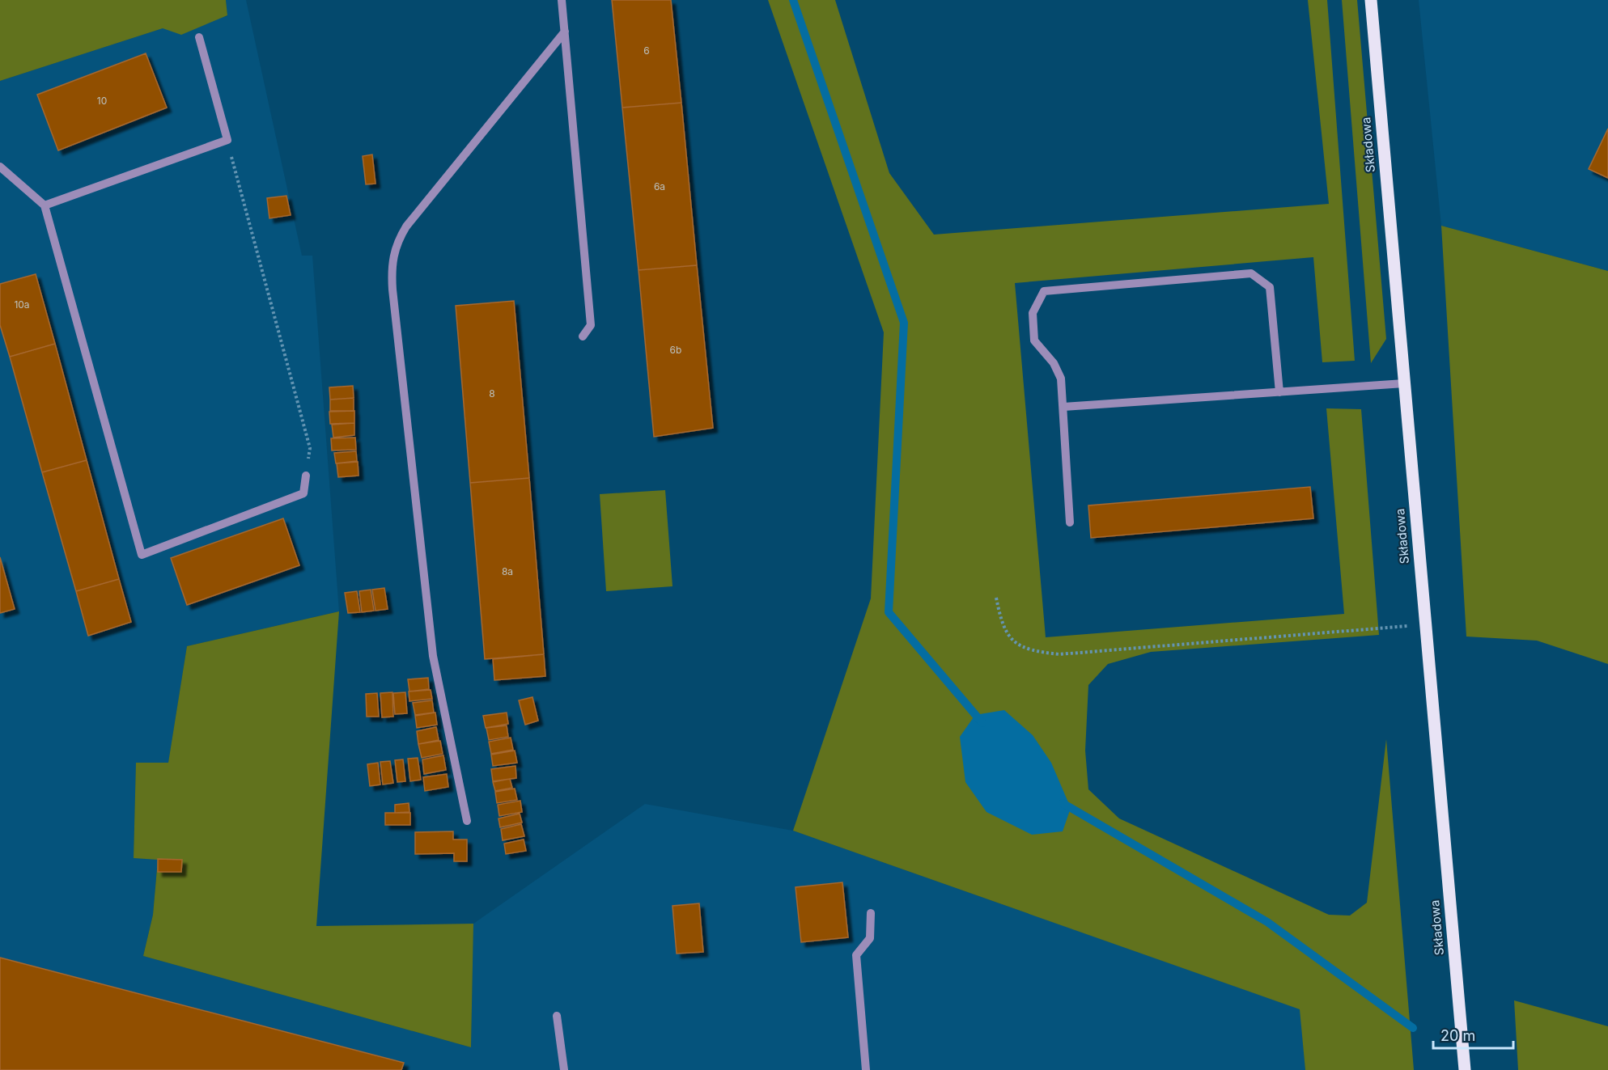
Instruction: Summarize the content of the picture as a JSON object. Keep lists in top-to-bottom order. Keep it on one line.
{"streets":{"main road":["Składowa"]},"house_numbers":["6","10","6a","10a","6b","8","8a"],"scale_bar":"20 m"}
